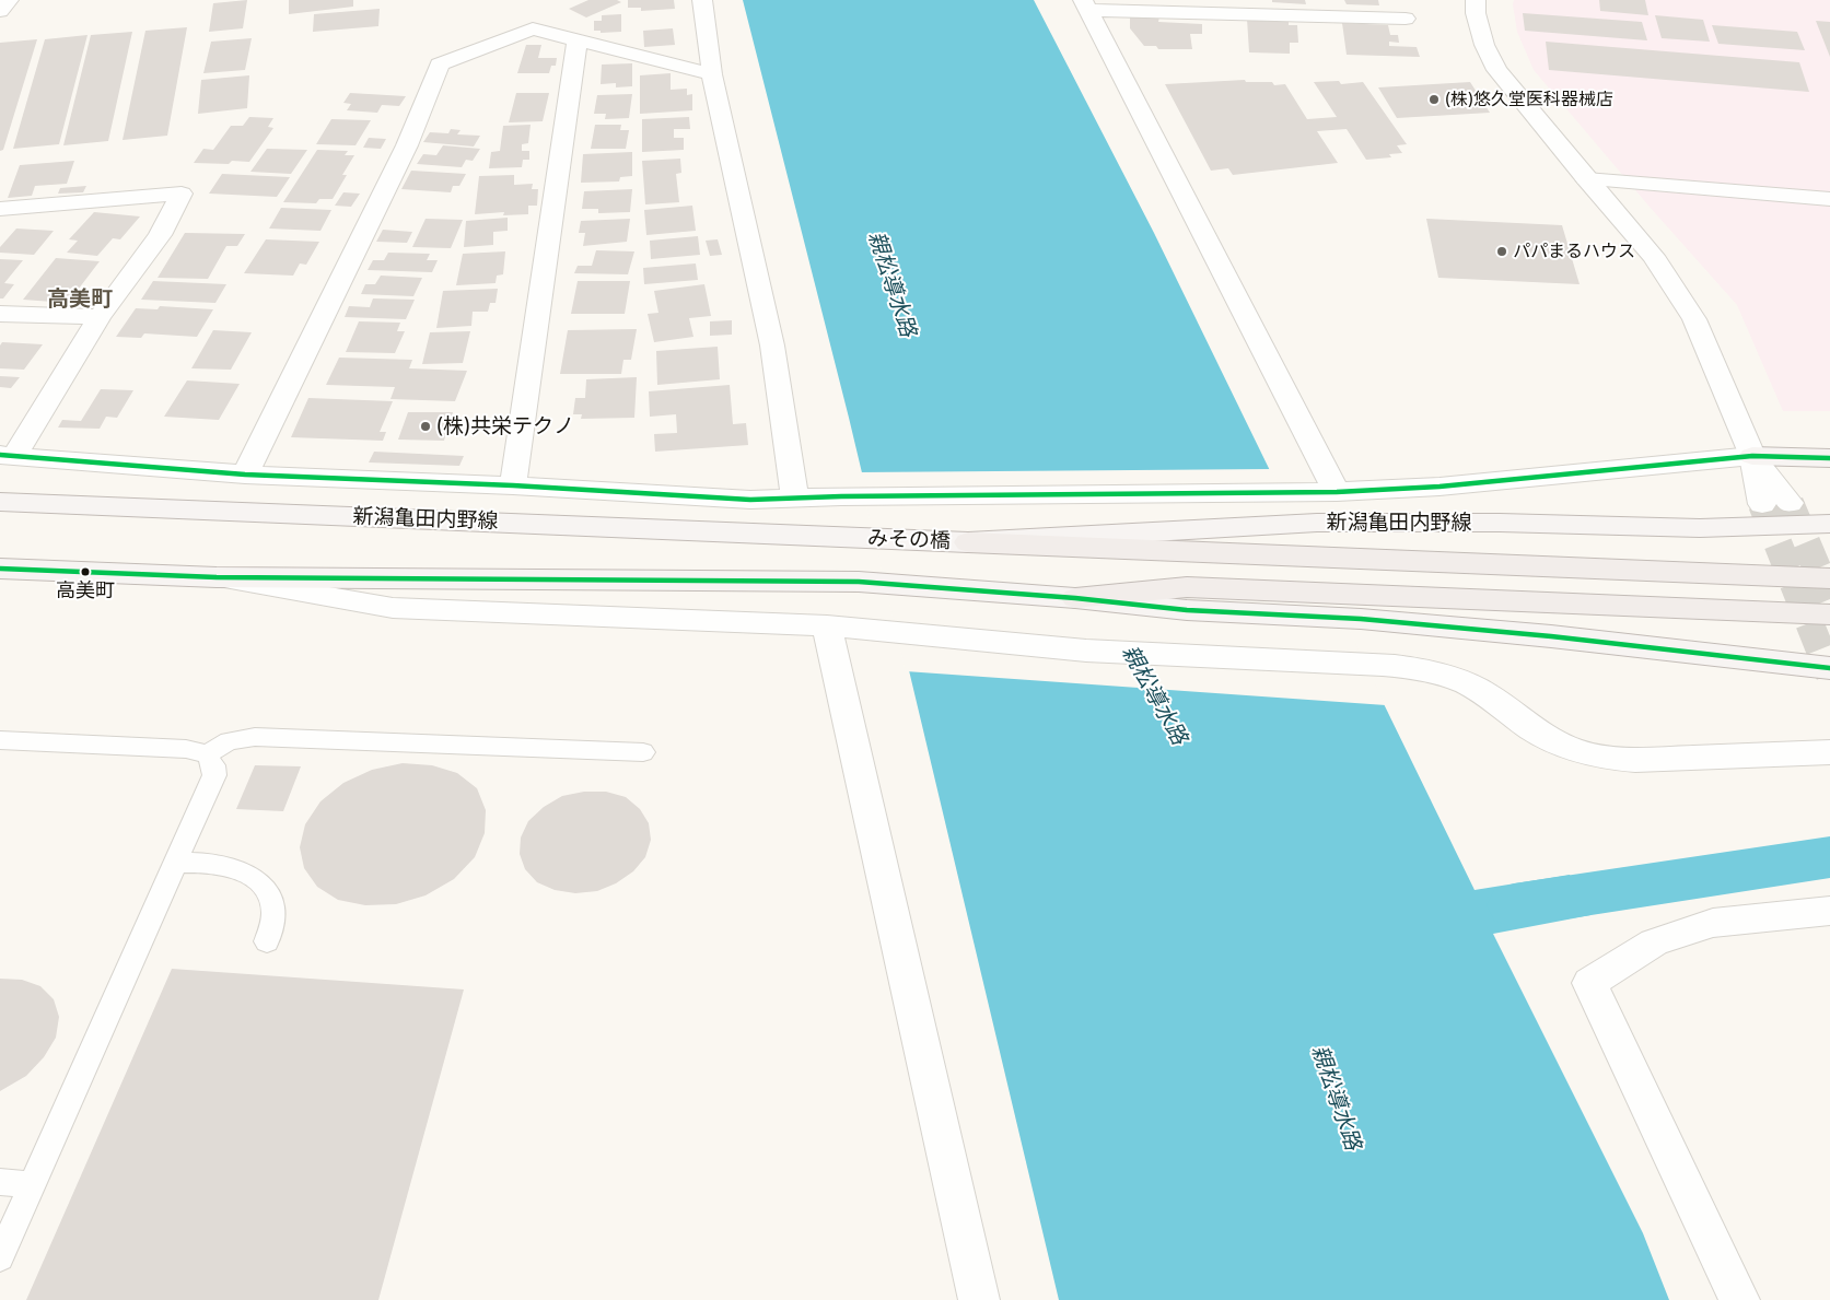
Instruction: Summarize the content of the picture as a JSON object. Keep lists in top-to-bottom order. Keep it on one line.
{"streets":{"main road":["新潟亀田内野線","みその橋"]},"crossings":[["新潟亀田内野線","みその橋"]],"districts":["高美町"],"water":["親松導水路"],"places":["(株)悠久堂医科器械店","パパまるハウス","(株)共栄テクノ","高美町"]}
